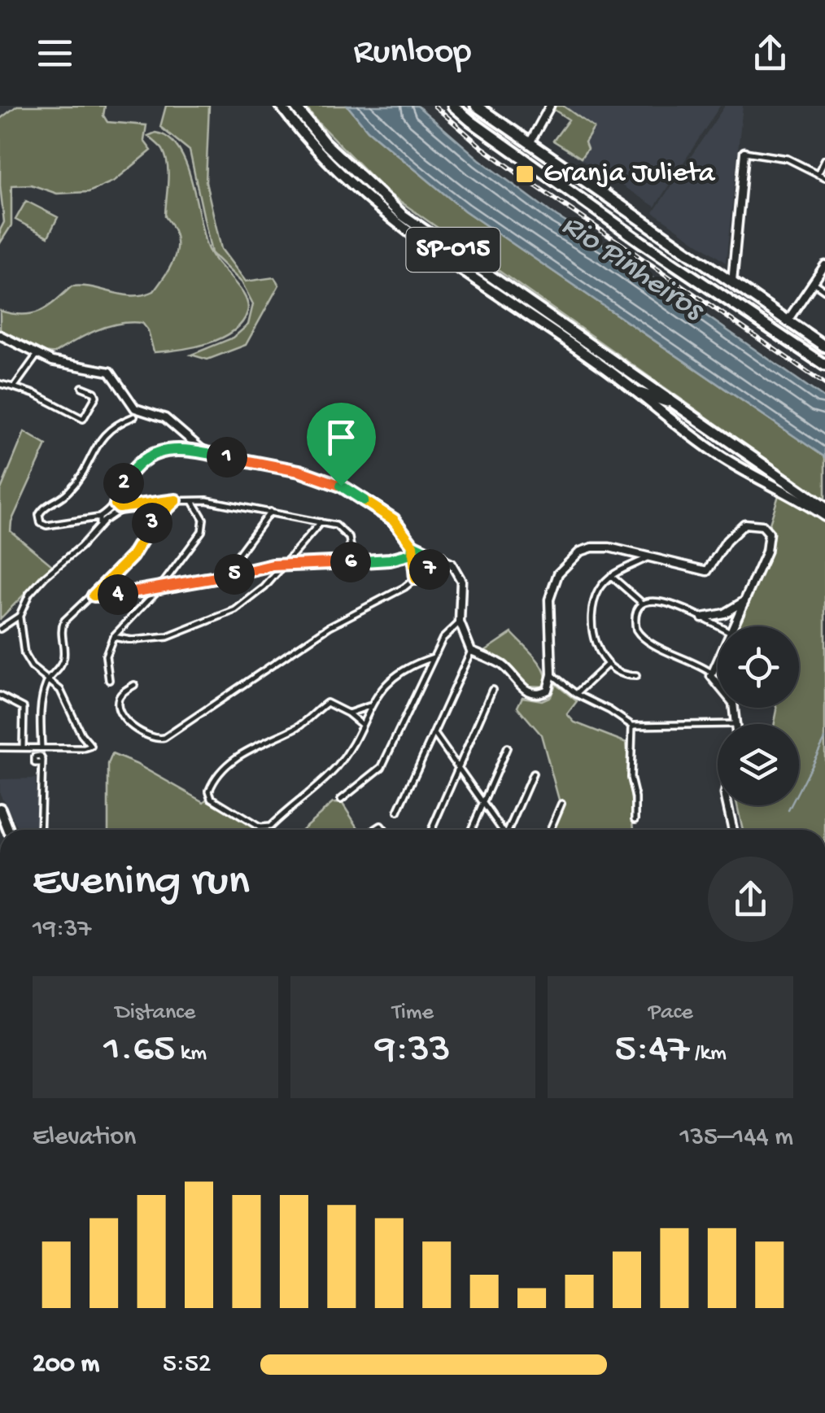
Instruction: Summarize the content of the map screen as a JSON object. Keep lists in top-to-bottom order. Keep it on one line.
{"streets":{"highway":["SP-015"]},"water":["Rio Pinheiros"],"places":{"transit":["Granja Julieta"]},"page":{"header":"Runloop","pins":["1","2","3","6","7","5","4"],"heading":["Evening run","19:37"],"stats":[["Distance","1.65 km"],["Time","9:33"],["Pace","5:47 /km"]],"chart":["Elevation","135–144 m"],"list":[{"name":"200 m","note":"5:52"}]}}
